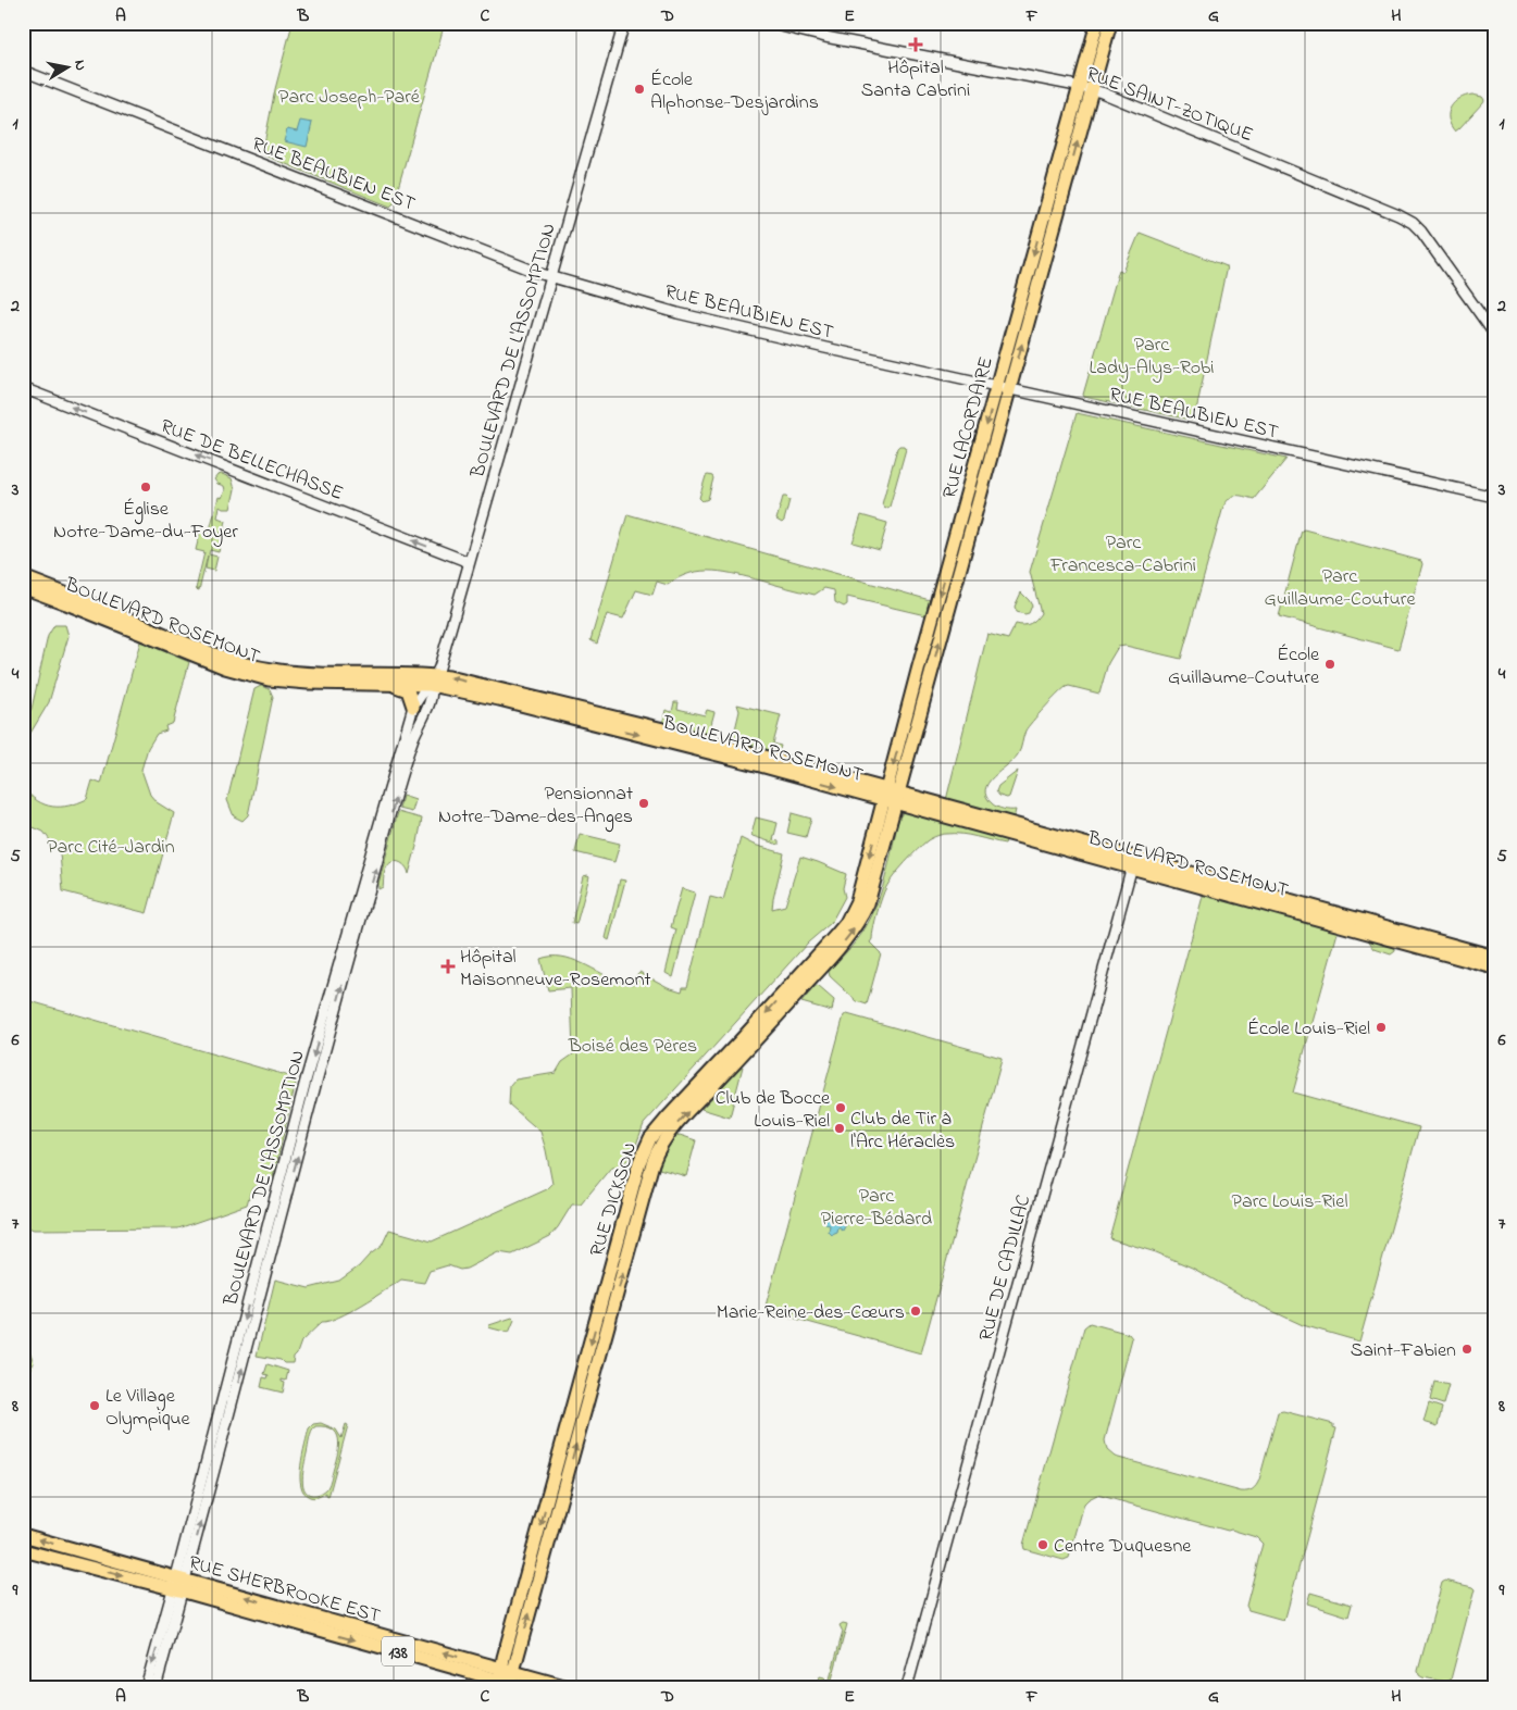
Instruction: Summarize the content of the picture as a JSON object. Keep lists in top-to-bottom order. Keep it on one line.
{"streets":{"main road":["RUE LACORDAIRE","BOULEVARD ROSEMONT","RUE DICKSON","RUE SHERBROOKE EST","138"],"street":["RUE SAINT-ZOTIQUE","RUE BEAUBIEN EST","BOULEVARD DE L'ASSOMPTION","RUE DE BELLECHASSE","RUE DE CADILLAC"]},"crossings":[["RUE SAINT-ZOTIQUE","RUE LACORDAIRE"],["RUE BEAUBIEN EST","BOULEVARD DE L'ASSOMPTION"],["RUE BEAUBIEN EST","RUE LACORDAIRE"],["BOULEVARD DE L'ASSOMPTION","RUE DE BELLECHASSE"],["BOULEVARD DE L'ASSOMPTION","BOULEVARD ROSEMONT"],["BOULEVARD DE L'ASSOMPTION","RUE SHERBROOKE EST"],["RUE LACORDAIRE","BOULEVARD ROSEMONT"],["RUE LACORDAIRE","RUE DICKSON"],["BOULEVARD ROSEMONT","RUE DICKSON"],["BOULEVARD ROSEMONT","RUE DE CADILLAC"],["RUE DICKSON","RUE SHERBROOKE EST"]],"one_way":["RUE DE BELLECHASSE"],"parks":["Parc Joseph-Paré","Parc Lady-Alys-Robi","Parc Francesca-Cabrini","Parc Guillaume-Couture","Parc Cité-Jardin","Boisé des Pères","Parc Pierre-Bédard","Parc Louis-Riel"],"places":{"health":["Hôpital Santa Cabrini","Hôpital Maisonneuve-Rosemont"],"other":["École Alphonse-Desjardins","Église Notre-Dame-du-Foyer","École Guillaume-Couture","Pensionnat Notre-Dame-des-Anges","École Louis-Riel","Club de Bocce Louis-Riel","Club de Tir à l'Arc Héraclès","Marie-Reine-des-Cœurs","Saint-Fabien","Le Village Olympique","Centre Duquesne"]},"north":"right","grid":{"columns":["A","B","C","D","E","F","G","H"],"rows":["1","2","3","4","5","6","7","8","9"]}}
